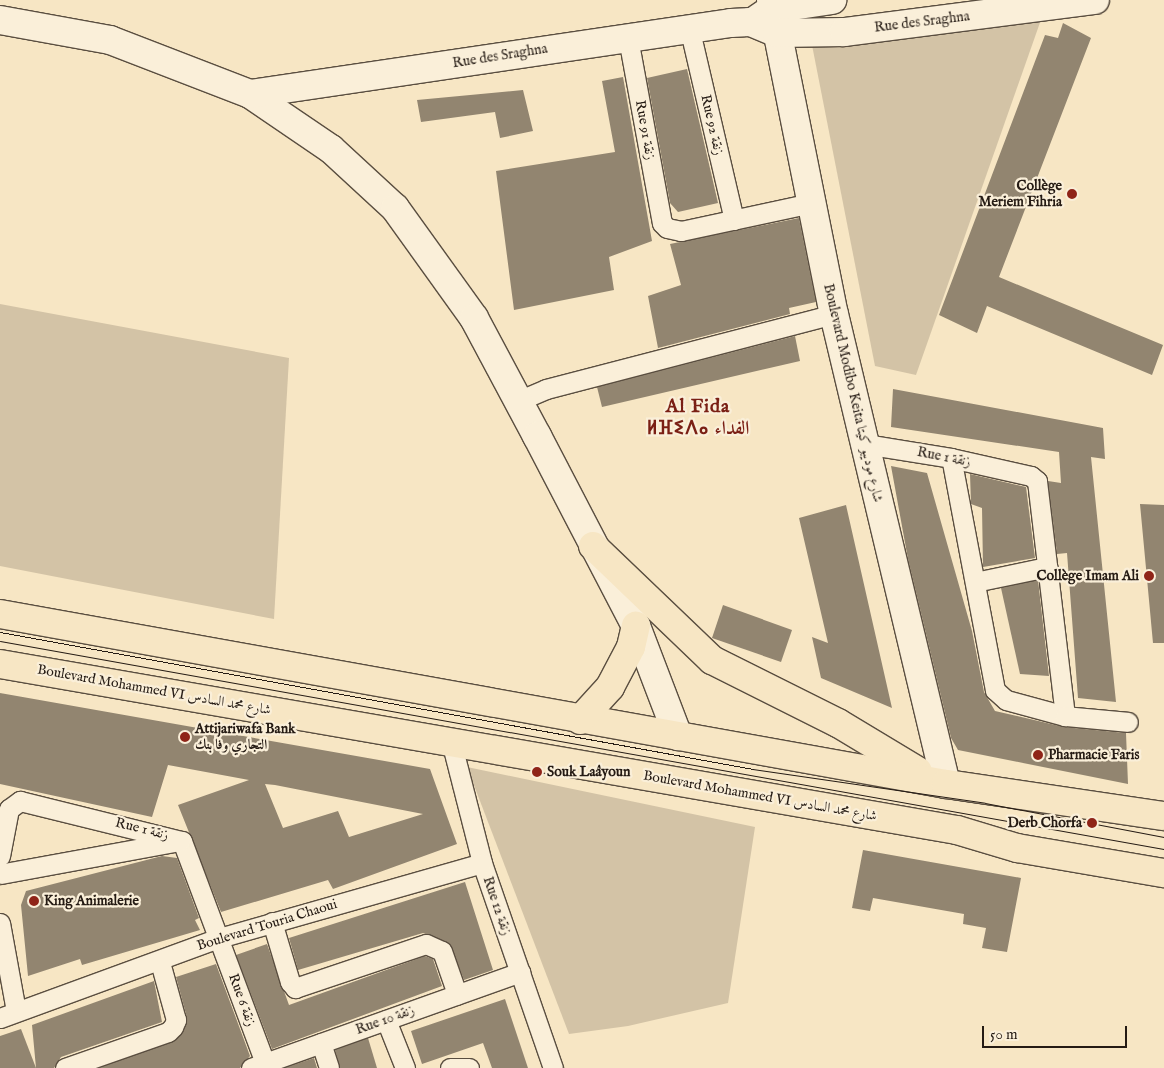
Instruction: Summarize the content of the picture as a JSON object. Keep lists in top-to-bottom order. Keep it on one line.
{"streets":{"main road":["Boulevard Mohammed VI شارع محمد السادس"],"street":["Rue des Sraghna","Rue 92 زنقة","Rue 91 زنقة","Boulevard Modibo Keita شارع موديبو كيتا","Rue 1 زنقة","Rue 12 زنقة","Boulevard Touria Chaoui","Rue 6 زنقة","Rue 10 زنقة"]},"crossings":[["Rue des Sraghna","Rue 92 زنقة"],["Rue des Sraghna","Rue 91 زنقة"],["Rue des Sraghna","Boulevard Modibo Keita شارع موديبو كيتا"],["Rue 92 زنقة","Rue 91 زنقة"],["Boulevard Modibo Keita شارع موديبو كيتا","Rue 1 زنقة"],["Rue 1 زنقة","Boulevard Touria Chaoui"],["Rue 1 زنقة","Rue 6 زنقة"],["Boulevard Mohammed VI شارع محمد السادس","Rue 12 زنقة"],["Rue 12 زنقة","Boulevard Touria Chaoui"],["Rue 12 زنقة","Rue 10 زنقة"],["Boulevard Touria Chaoui","Rue 6 زنقة"],["Rue 6 زنقة","Rue 10 زنقة"]],"districts":["Al Fida ⵍⴼⵉⴷⴰ الفداء"],"places":["Collège Meriem Fihria","Collège Imam Ali","Attijariwafa Bank التجاري وفا بنك","Pharmacie Faris","Souk Laâyoun","Derb Chorfa","King Animalerie"],"scale_bar":"50 m"}
